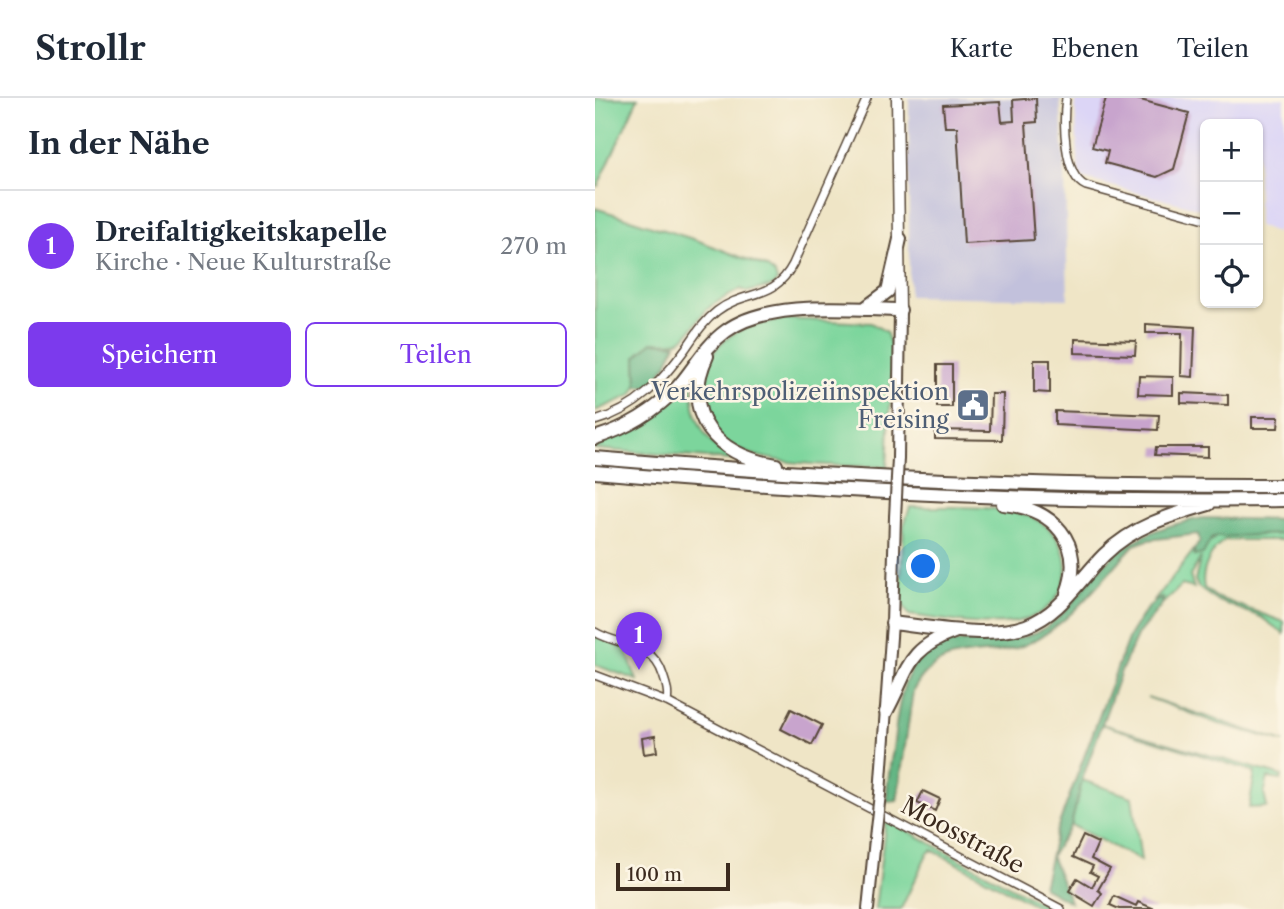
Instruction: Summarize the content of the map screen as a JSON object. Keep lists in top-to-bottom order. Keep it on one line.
{"streets":{"street":["Moosstraße"]},"places":{"public building":["Verkehrspolizeiinspektion Freising"]},"scale_bar":"100 m","page":{"header":"Strollr","nav":["Karte","Ebenen","Teilen"],"heading":"In der Nähe","map_buttons":["+","−"],"list":[{"mark":"1","name":"Dreifaltigkeitskapelle","note":"Kirche · Neue Kulturstraße","value":"270 m"}],"buttons":["Speichern","Teilen"],"pins":"1","scale":"100 m"}}
